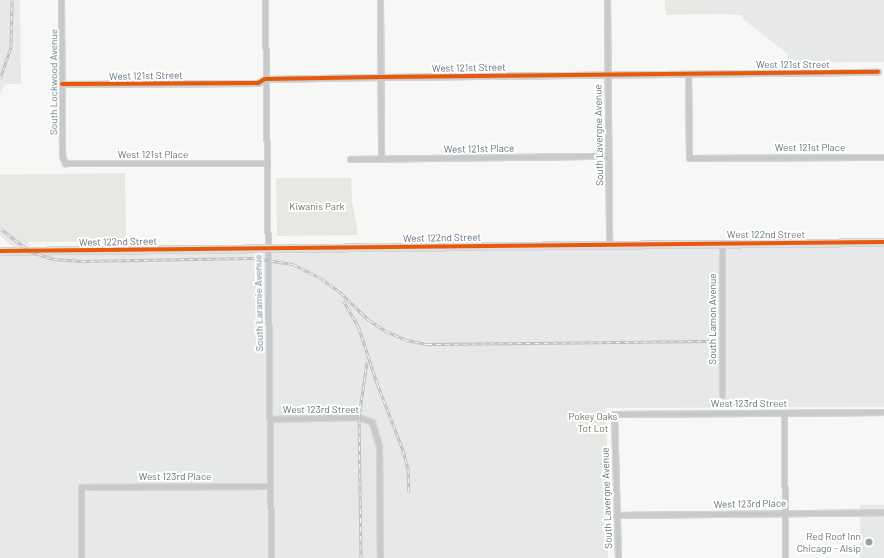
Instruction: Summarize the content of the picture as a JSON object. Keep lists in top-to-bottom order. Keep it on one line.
{"streets":{"street":["West 121st Street","South Lockwood Avenue","South Lavergne Avenue","West 121st Place","West 122nd Street","South Laramie Avenue","South Lamon Avenue","West 123rd Street","West 123rd Place"]},"crossings":[["West 121st Street","South Lockwood Avenue"],["West 121st Street","South Lavergne Avenue"],["West 121st Street","West 121st Place"],["West 121st Street","South Laramie Avenue"],["South Lockwood Avenue","West 121st Place"],["South Lavergne Avenue","West 121st Place"],["South Lavergne Avenue","West 122nd Street"],["South Lavergne Avenue","West 123rd Street"],["South Lavergne Avenue","West 123rd Place"],["West 121st Place","South Laramie Avenue"],["West 122nd Street","South Laramie Avenue"],["West 122nd Street","South Lamon Avenue"],["South Laramie Avenue","West 123rd Street"],["South Laramie Avenue","West 123rd Place"]],"parks":["Kiwanis Park","Pokey Oaks Tot Lot"],"places":["Red Roof Inn Chicago - Alsip"]}
